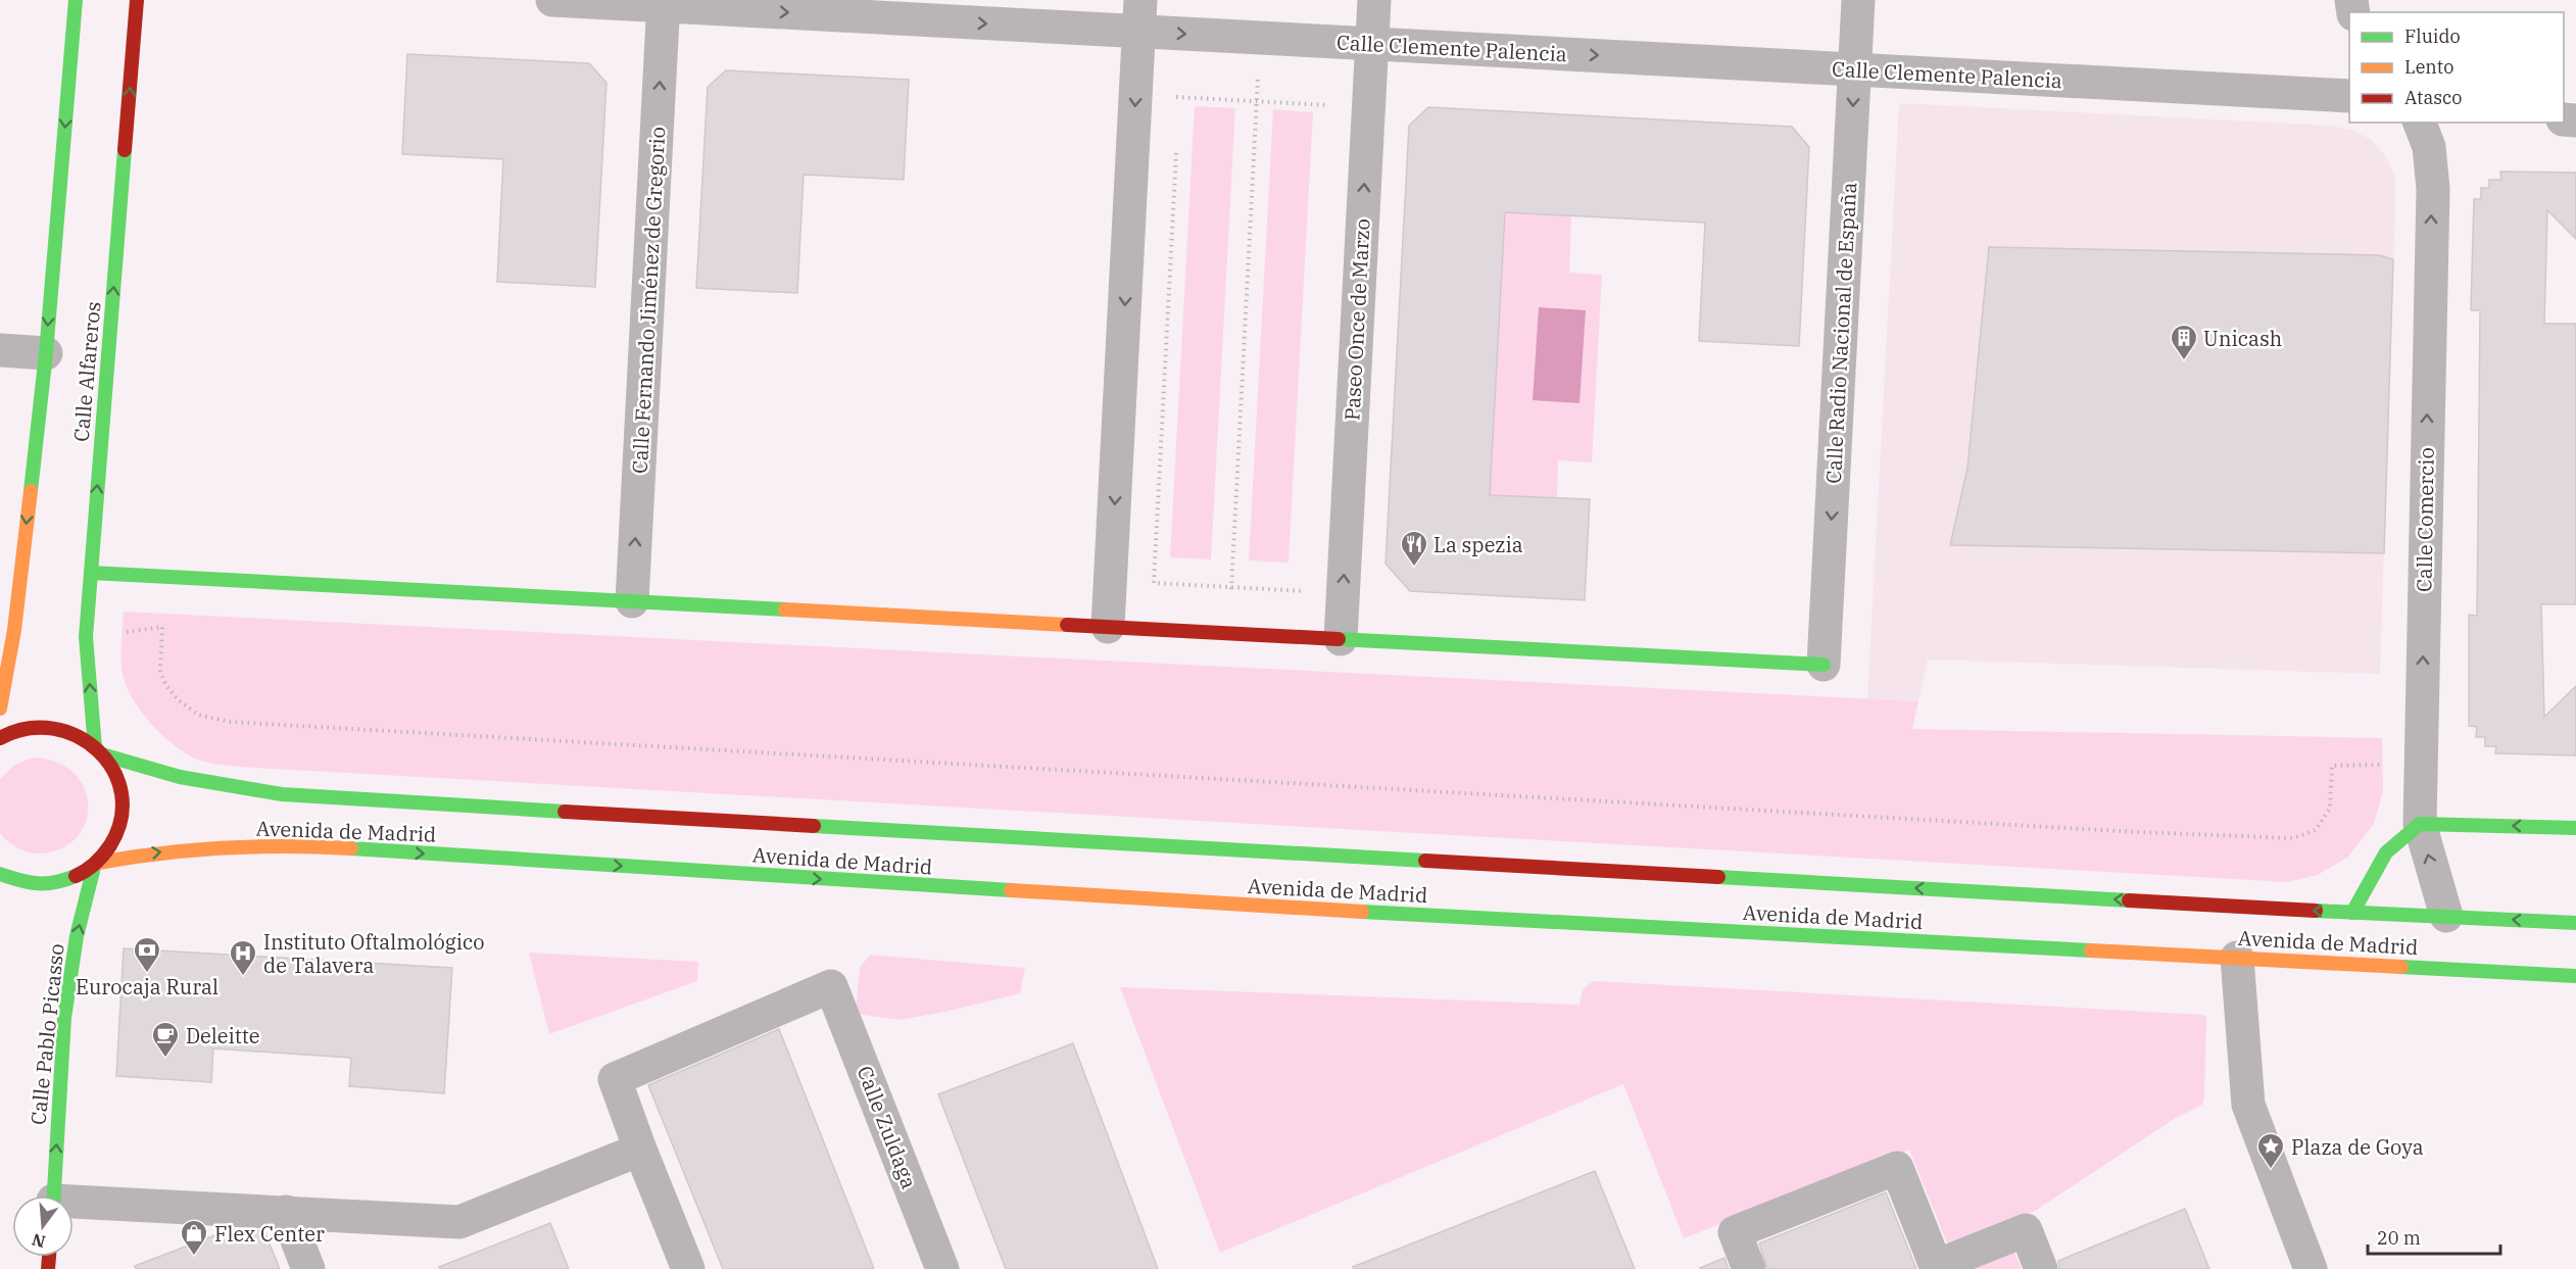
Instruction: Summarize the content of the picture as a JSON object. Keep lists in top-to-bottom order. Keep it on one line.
{"streets":{"main road":["Calle Alfareros","Avenida de Madrid","Calle Pablo Picasso"],"street":["Calle Clemente Palencia","Calle Fernando Jiménez de Gregorio","Paseo Once de Marzo","Calle Radio Nacional de España","Calle Comercio","Calle Zuldaga"]},"crossings":[["Calle Clemente Palencia","Calle Fernando Jiménez de Gregorio"],["Calle Clemente Palencia","Paseo Once de Marzo"],["Calle Clemente Palencia","Calle Radio Nacional de España"],["Calle Alfareros","Avenida de Madrid"],["Calle Comercio","Avenida de Madrid"],["Avenida de Madrid","Calle Pablo Picasso"]],"one_way":["Calle Clemente Palencia","Calle Fernando Jiménez de Gregorio","Calle Radio Nacional de España","Calle Comercio","Calle Pablo Picasso"],"places":{"building":["Unicash"],"restaurant":["La spezia"],"bank":["Eurocaja Rural"],"hospital":["Instituto Oftalmológico de Talavera"],"cafe":["Deleitte"],"place":["Plaza de Goya"],"shop":["Flex Center"]},"legend":["Fluido","Lento","Atasco"],"scale_bar":"20 m","north":"bottom"}
